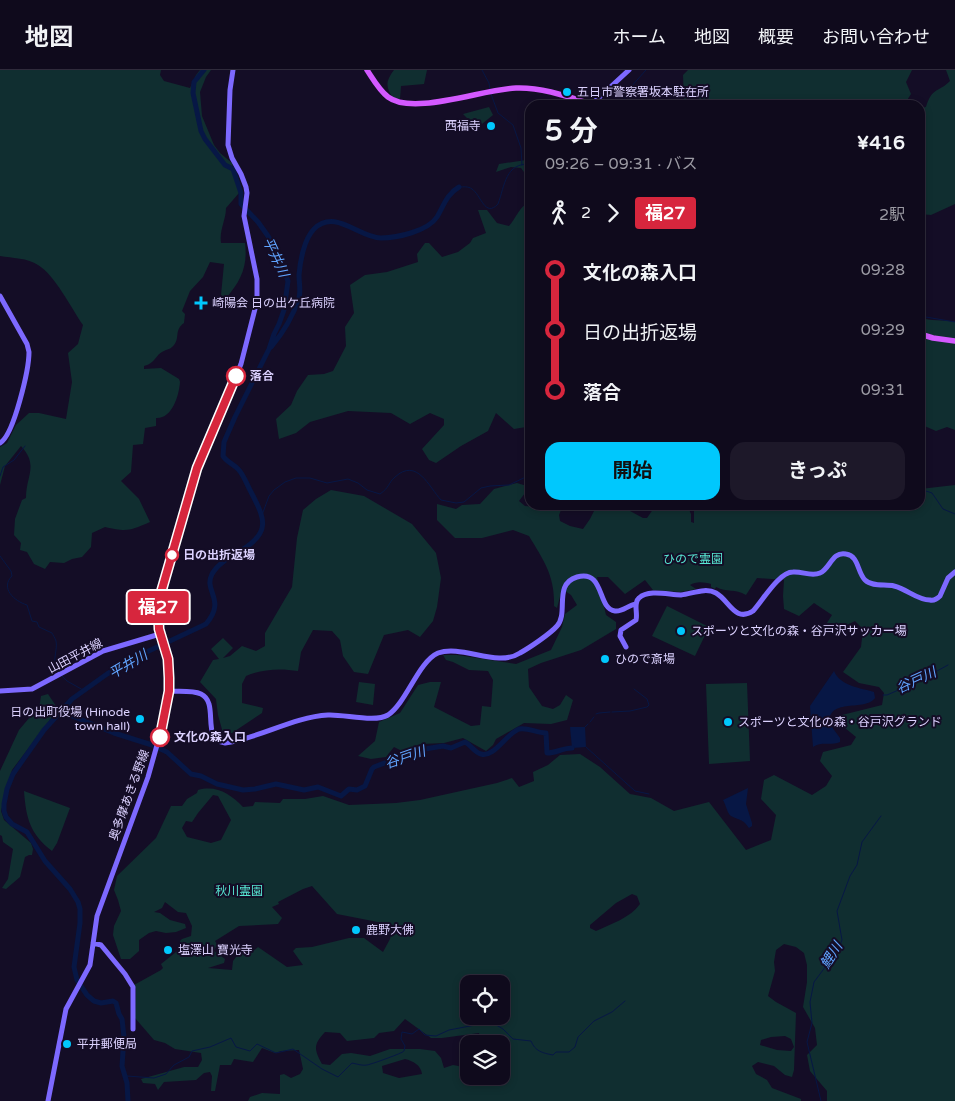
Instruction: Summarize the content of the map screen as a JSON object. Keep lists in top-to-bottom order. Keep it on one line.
{"streets":{"street":["山田平井線","奥多摩あきる野線"]},"crossings":[["山田平井線","奥多摩あきる野線"]],"water":["平井川","谷戸川","鯉川"],"parks":["ひので霊園","秋川霊園"],"places":{"other":["五日市警察署坂本駐在所","西福寺","落合","日の出折返場","スポーツと文化の森・谷戸沢サッカー場","ひので斎場","日の出町役場 (Hinode town hall)","スポーツと文化の森・谷戸沢グランド","文化の森入口","鹿野大佛","塩澤山 寶光寺","平井郵便局"],"health":["崎陽会 日の出ケ丘病院"]},"lines":["bus line 福27"],"page":{"header":"地図","nav":["ホーム","地図","概要","お問い合わせ"],"on_map":"福27","heading":["5 分","09:26 – 09:31 · バス","¥416"],"legs":["2","福27","2駅"],"list":[{"name":"文化の森入口","value":"09:28"},{"name":"日の出折返場","value":"09:29"},{"name":"落合","value":"09:31"}],"buttons":["開始","きっぷ"]}}
